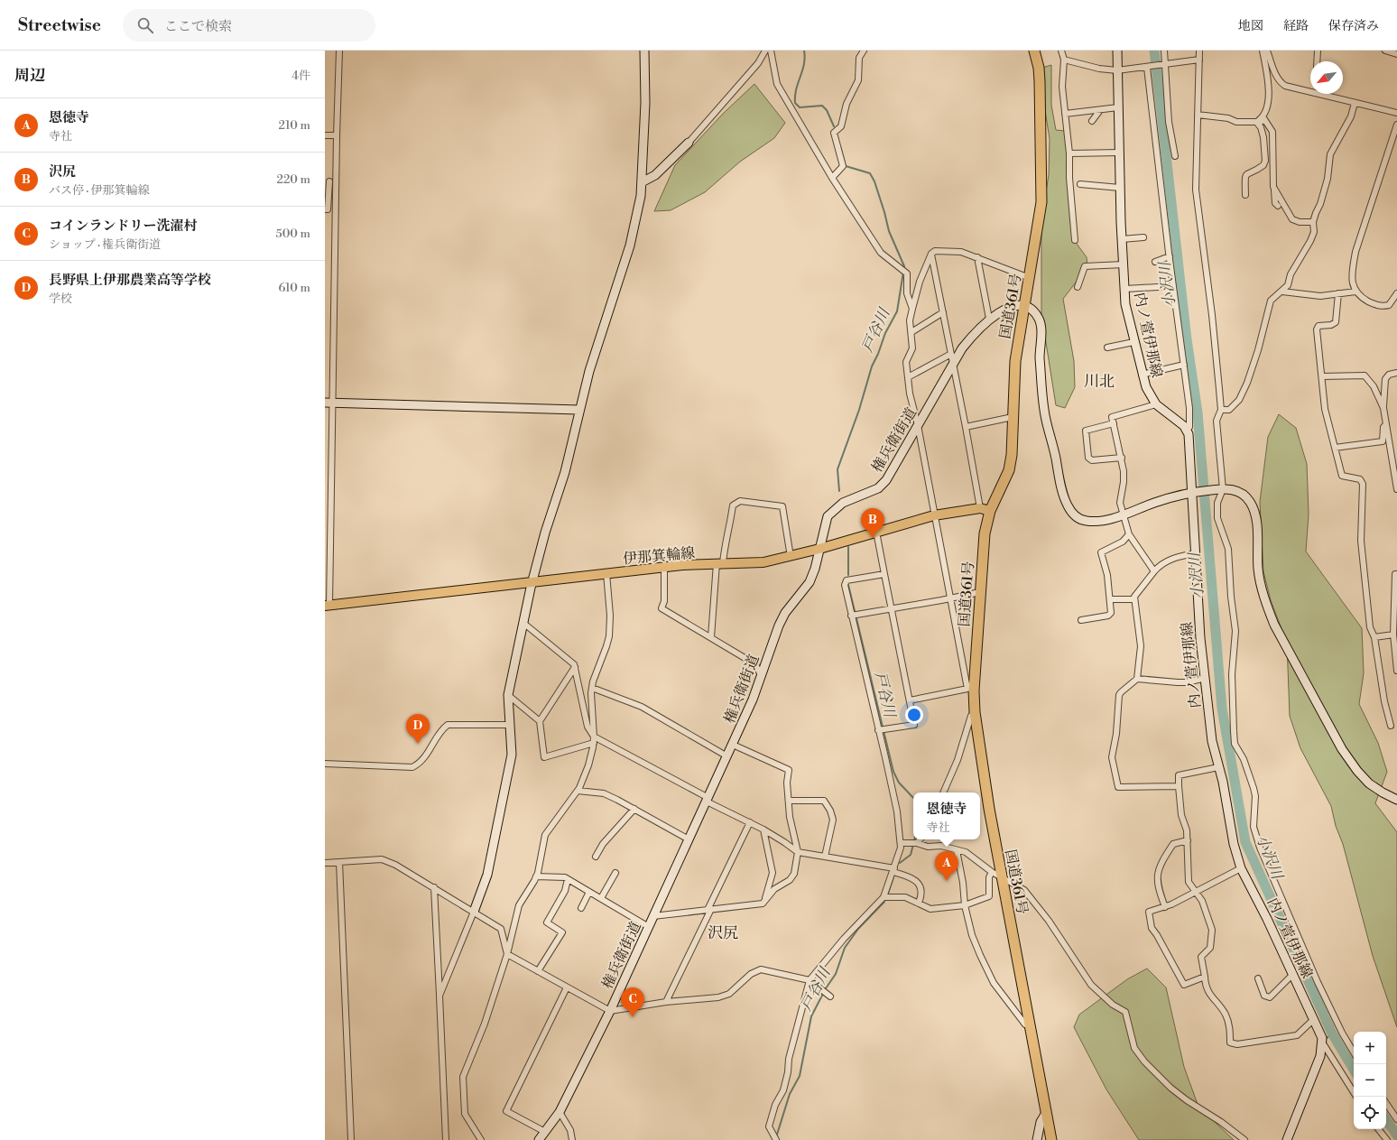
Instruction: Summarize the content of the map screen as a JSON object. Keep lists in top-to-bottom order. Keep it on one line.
{"streets":{"highway":["国道361号"],"main road":["伊那箕輪線"],"street":["内ノ萱伊那線","権兵衛街道"]},"crossings":[["国道361号","権兵衛街道"],["国道361号","伊那箕輪線"],["権兵衛街道","伊那箕輪線"]],"districts":["川北","沢尻"],"water":["小沢川","戸谷川"],"north":"bottom left","page":{"header":"Streetwise","search":"ここで検索","nav":["地図","経路","保存済み"],"heading":["周辺","4件"],"list":[{"mark":"A","name":"恩徳寺","note":"寺社","value":"210 m"},{"mark":"B","name":"沢尻","note":"バス停 · 伊那箕輪線","value":"220 m"},{"mark":"C","name":"コインランドリー洗濯村","note":"ショップ · 権兵衛街道","value":"500 m"},{"mark":"D","name":"長野県上伊那農業高等学校","note":"学校","value":"610 m"}],"pins":["B","D","A","C"],"popup":["恩徳寺","寺社"],"map_buttons":["+","−"]}}
